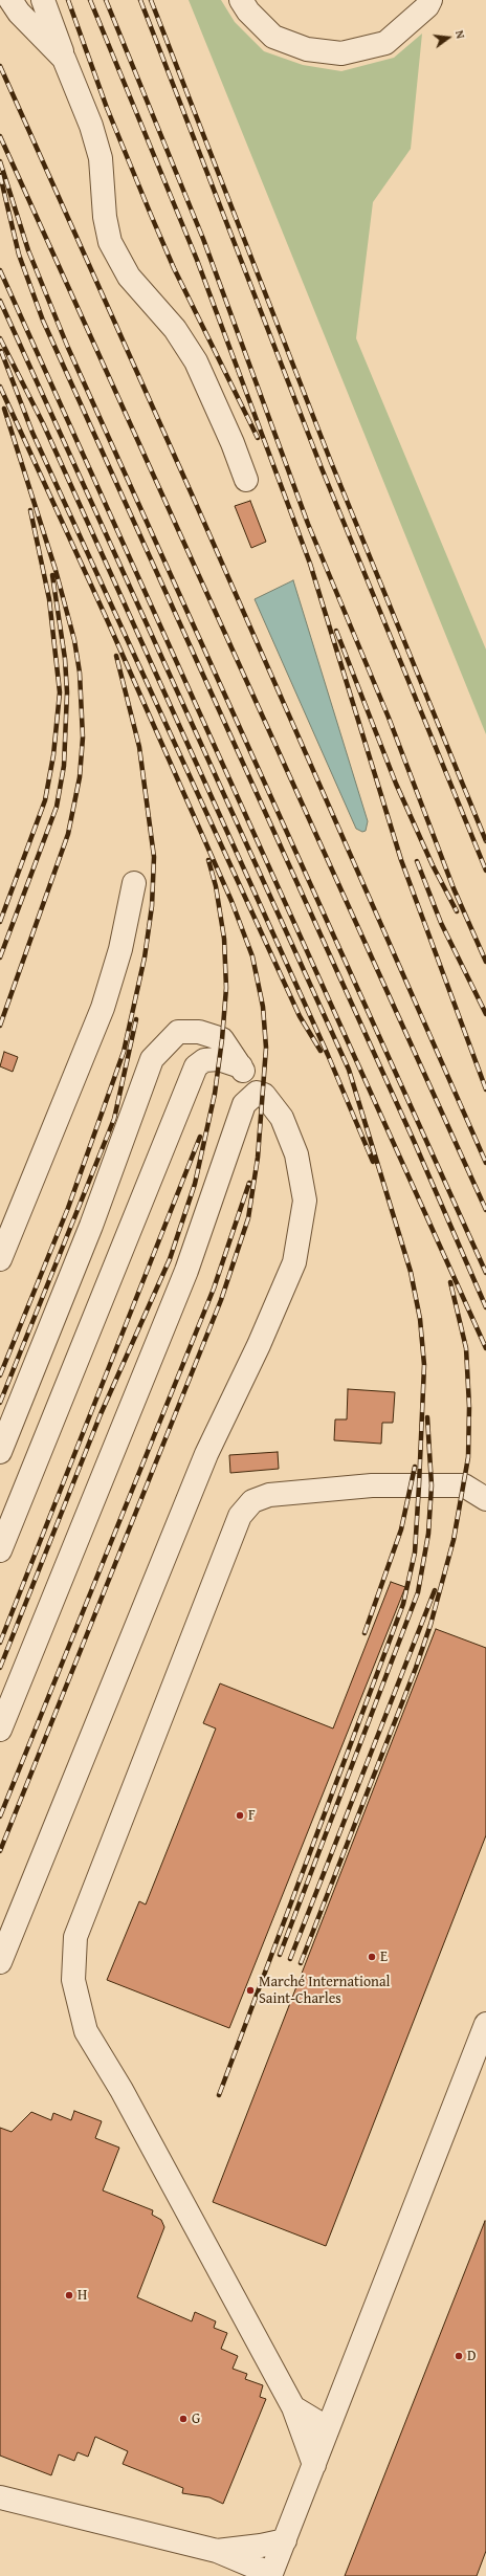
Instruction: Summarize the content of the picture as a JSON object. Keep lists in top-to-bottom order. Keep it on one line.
{"places":["F","E","Marché International Saint-Charles","H","D","G"],"north":"right"}
